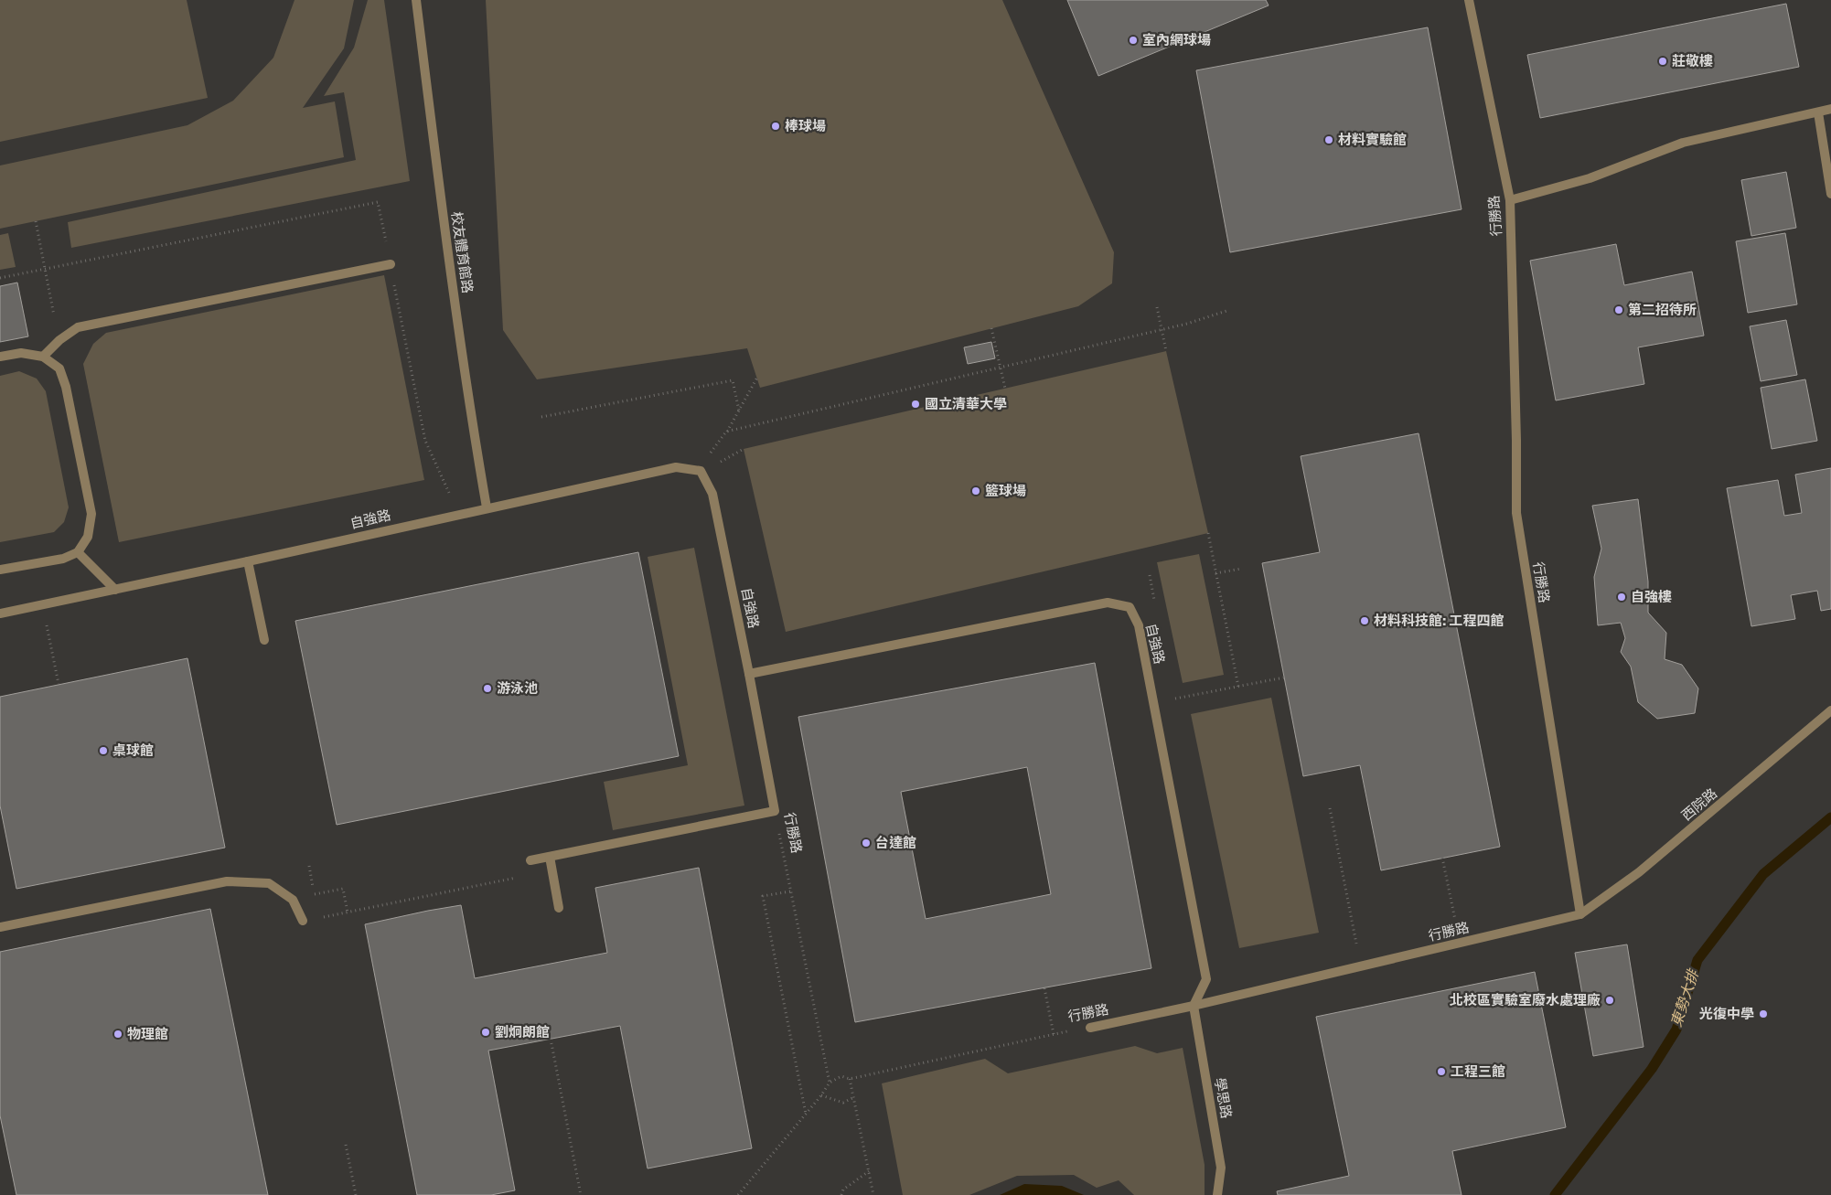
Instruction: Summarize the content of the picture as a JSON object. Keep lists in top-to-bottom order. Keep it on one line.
{"streets":{"lane":["行勝路","校友體育館路","自強路","西院路","學思路"]},"crossings":[["行勝路","自強路"],["行勝路","西院路"],["行勝路","學思路"],["校友體育館路","自強路"],["自強路","學思路"]],"water":["東勢大排"],"places":["室內網球場","莊敬樓","棒球場","材料實驗館","第二招待所","國立清華大學","籃球場","自強樓","材料科技館: 工程四館","游泳池","桌球館","台達館","北校區實驗室廢水處理廠","光復中學","劉炯朗館","物理館","工程三館"]}
